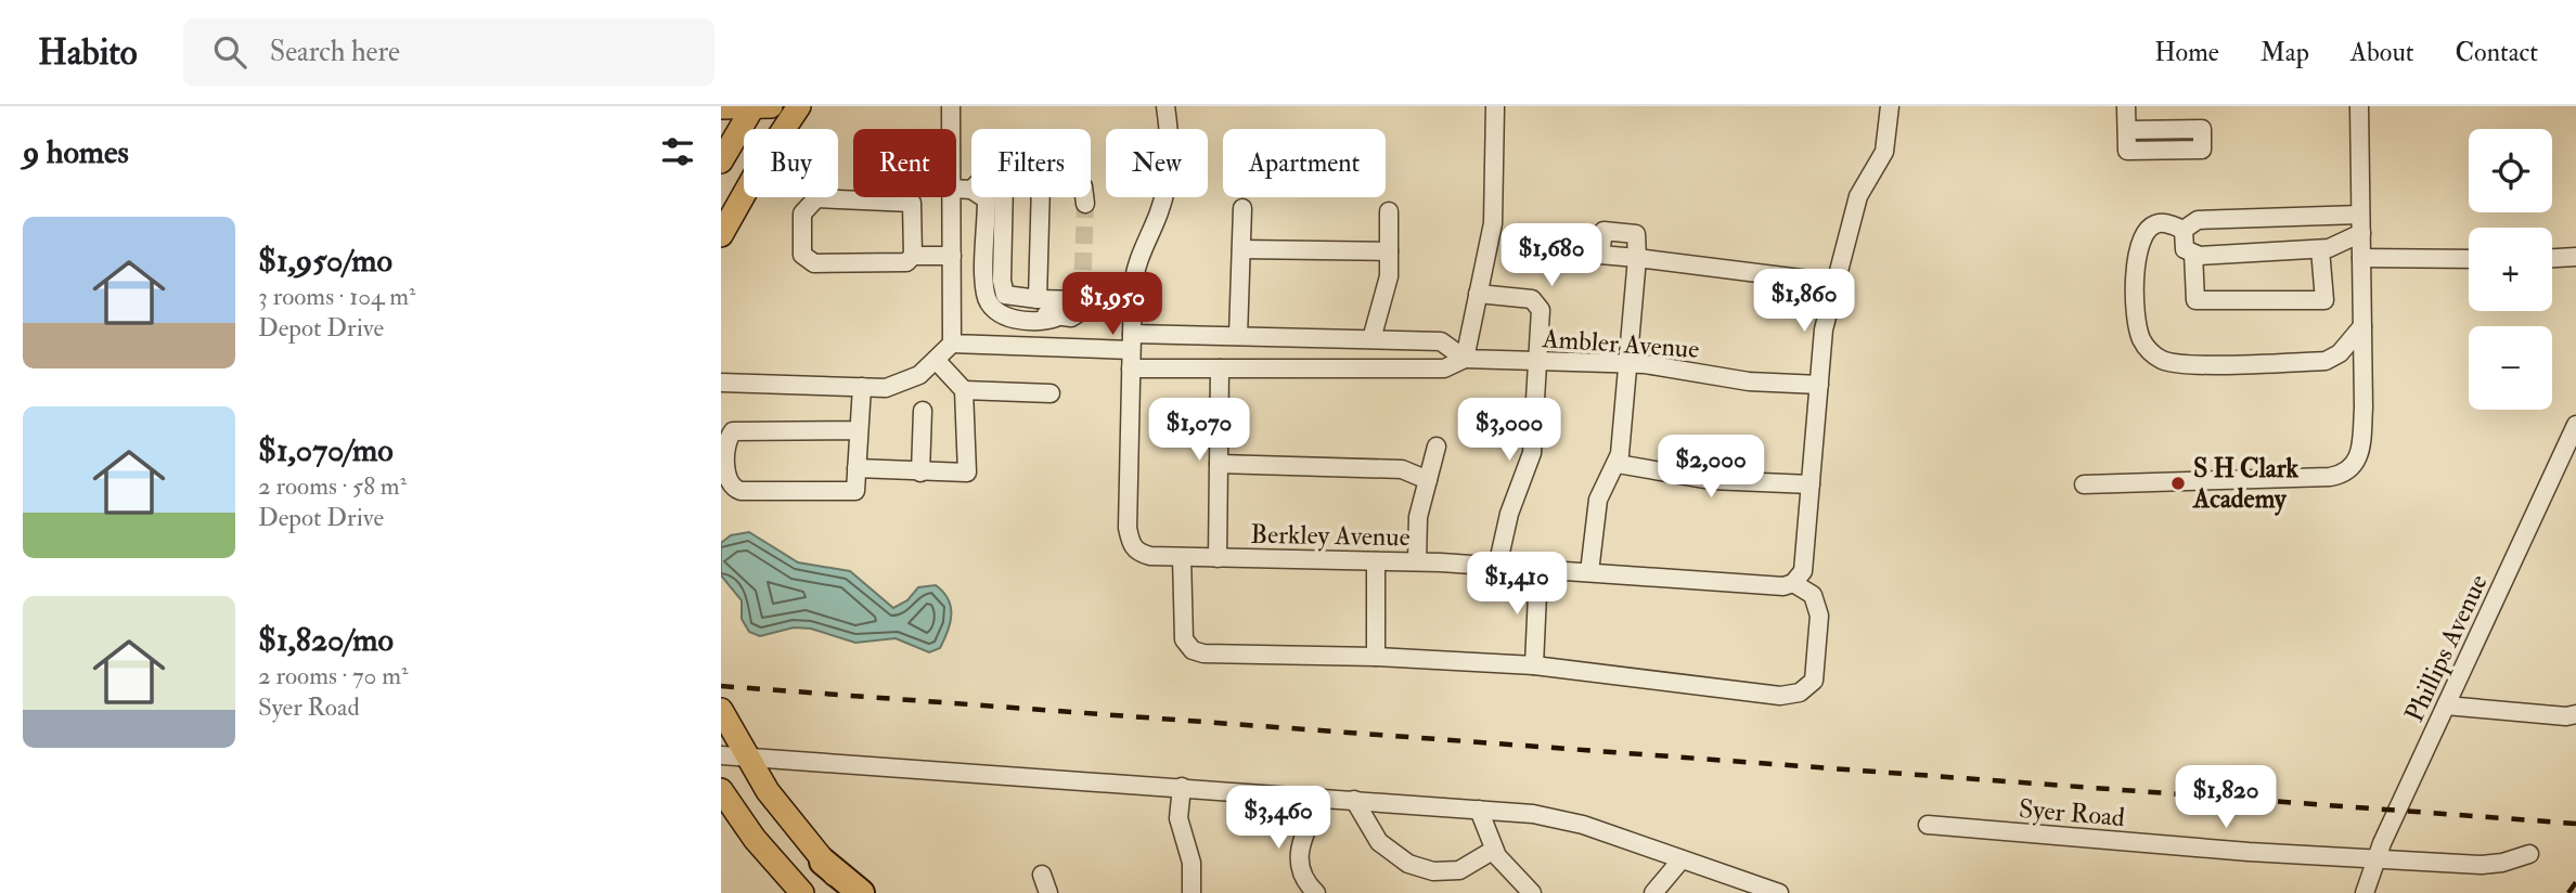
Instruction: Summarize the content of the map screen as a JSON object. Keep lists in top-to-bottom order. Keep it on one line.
{"streets":{"street":["Ambler Avenue","Berkley Avenue","Phillips Avenue","Syer Road"]},"crossings":[["Ambler Avenue","Berkley Avenue"],["Phillips Avenue","Syer Road"]],"places":["S H Clark Academy"],"page":{"header":"Habito","search":"Search here","nav":["Home","Map","About","Contact"],"heading":"9 homes","map_buttons":["+","−"],"chip":["Buy","Rent","Filters","New","Apartment"],"list":[{"name":"$1,950/mo","note":"3 rooms · 104 m² · Depot Drive"},{"name":"$1,070/mo","note":"2 rooms · 58 m² · Depot Drive"},{"name":"$1,820/mo","note":"2 rooms · 70 m² · Syer Road"}],"price":["$1,680","$1,860","$1,950","$1,070","$3,000","$2,000","$1,410","$1,820","$3,460"]}}
